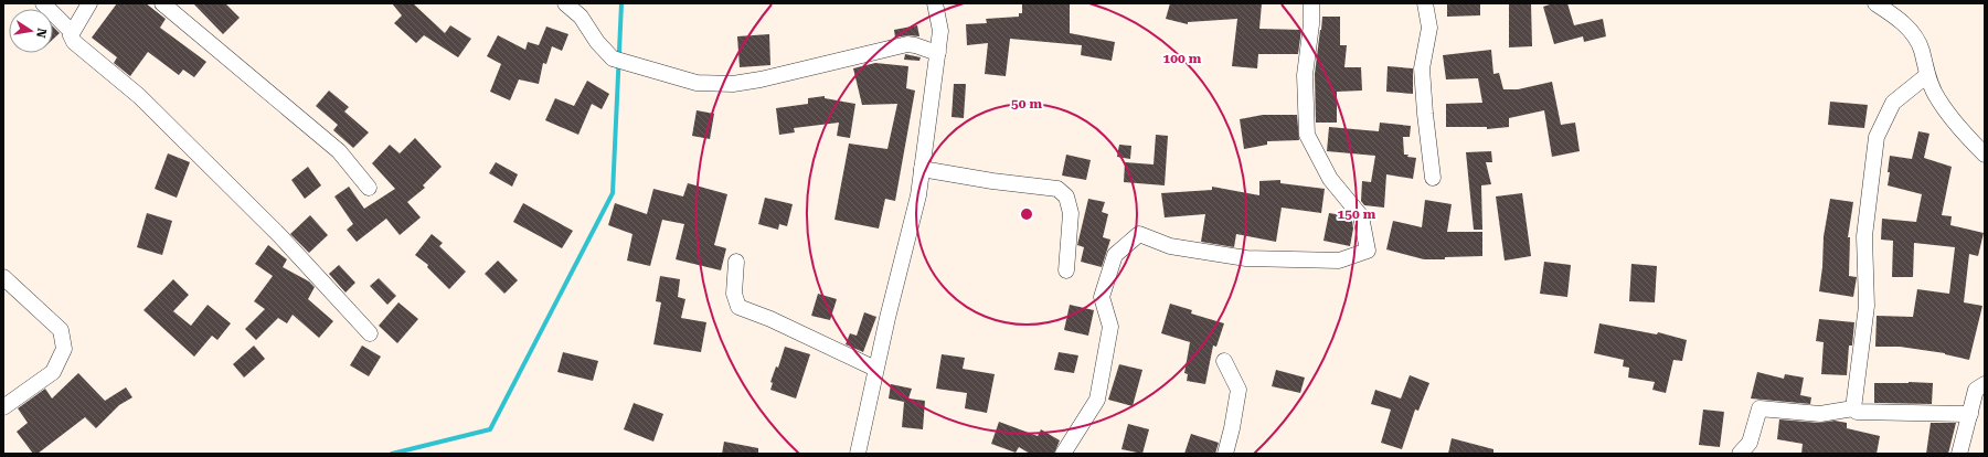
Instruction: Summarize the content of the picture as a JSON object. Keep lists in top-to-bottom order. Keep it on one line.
{"north":"right","rings":["100 m","50 m","150 m"]}
